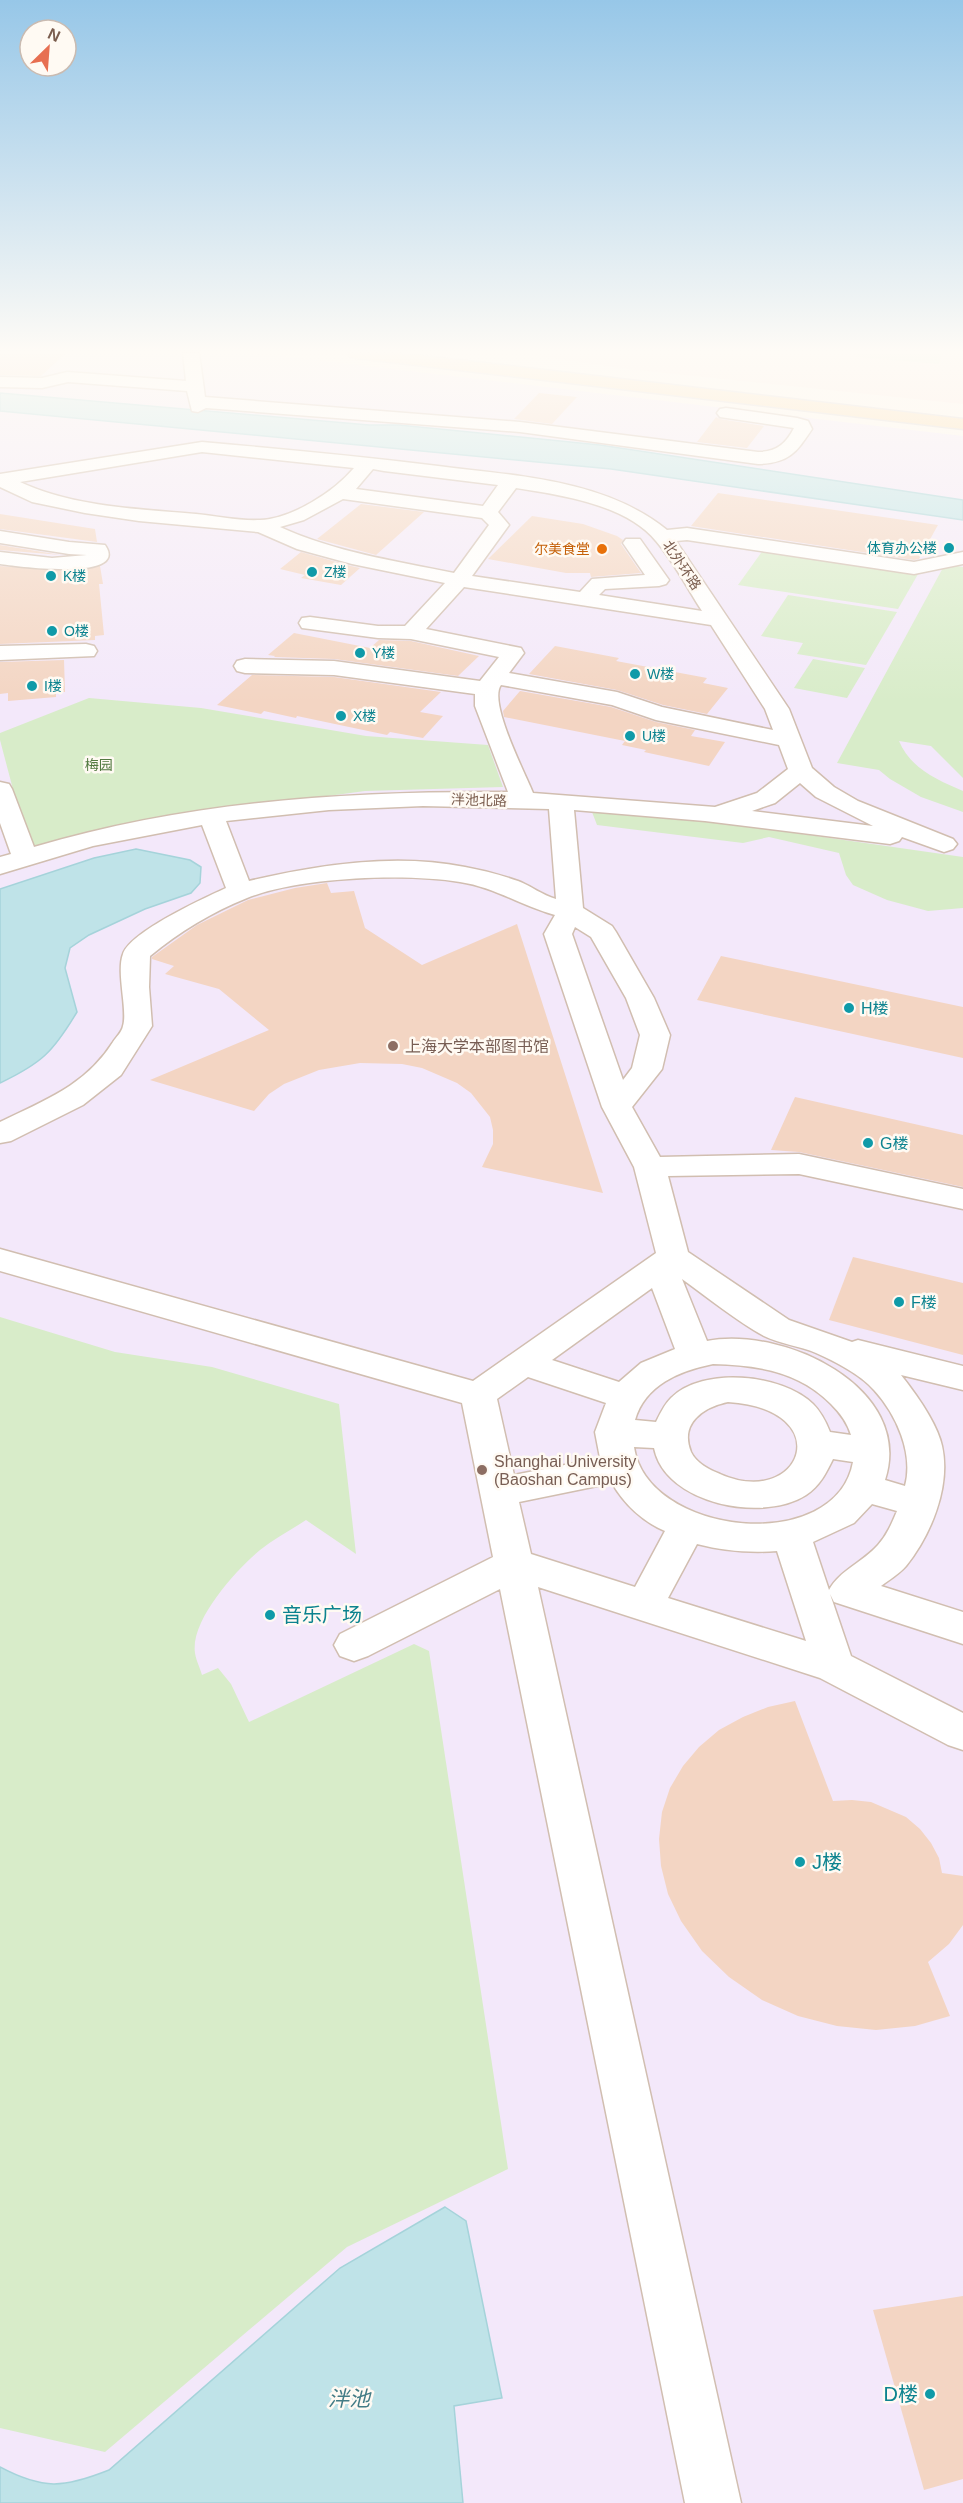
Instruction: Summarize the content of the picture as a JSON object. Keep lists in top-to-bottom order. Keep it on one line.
{"streets":{"street":["北外环路","泮池北路"]},"crossings":[["北外环路","泮池北路"]],"water":["泮池"],"parks":["梅园"],"places":["体育办公楼","尔美食堂","Z楼","K楼","O楼","Y楼","W楼","I楼","X楼","U楼","H楼","上海大学本部图书馆","G楼","F楼","Shanghai University (Baoshan Campus)","音乐广场","J楼","D楼"],"north":"top right"}
